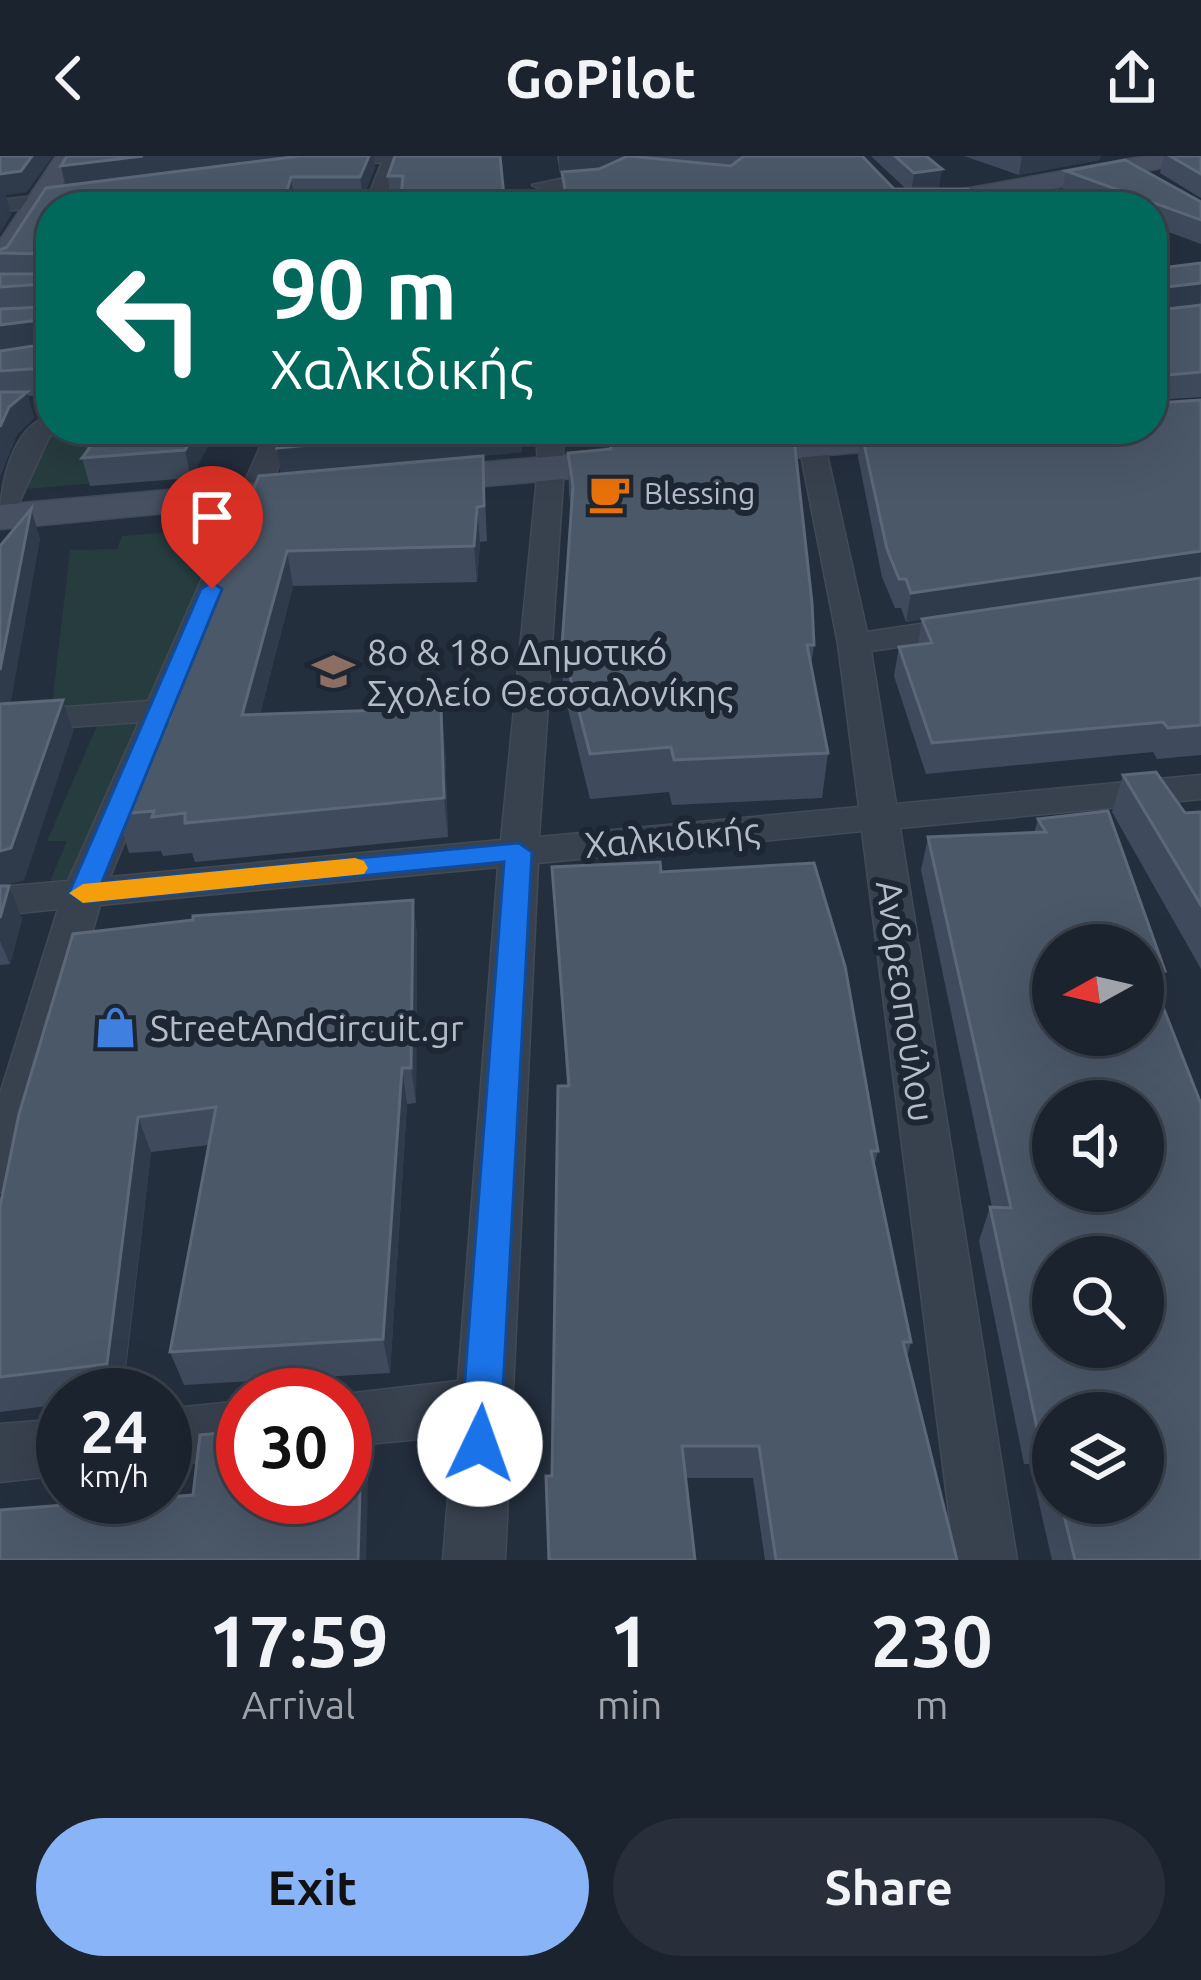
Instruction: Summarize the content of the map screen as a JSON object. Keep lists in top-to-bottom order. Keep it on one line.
{"streets":{"street":["Χαλκιδικής","Ανδρεοπούλου"]},"crossings":[["Χαλκιδικής","Ανδρεοπούλου"]],"places":{"cafe":["Blessing"],"school or university":["8ο & 18ο Δημοτικό Σχολείο Θεσσαλονίκης"],"shop":["StreetAndCircuit.gr"]},"north":"left","page":{"header":"GoPilot","turn":["90 m","Χαλκιδικής"],"speed":"24 km/h","limit":"30","eta":["17:59","Arrival","1","min","230","m"],"buttons":["Exit","Share"]}}
